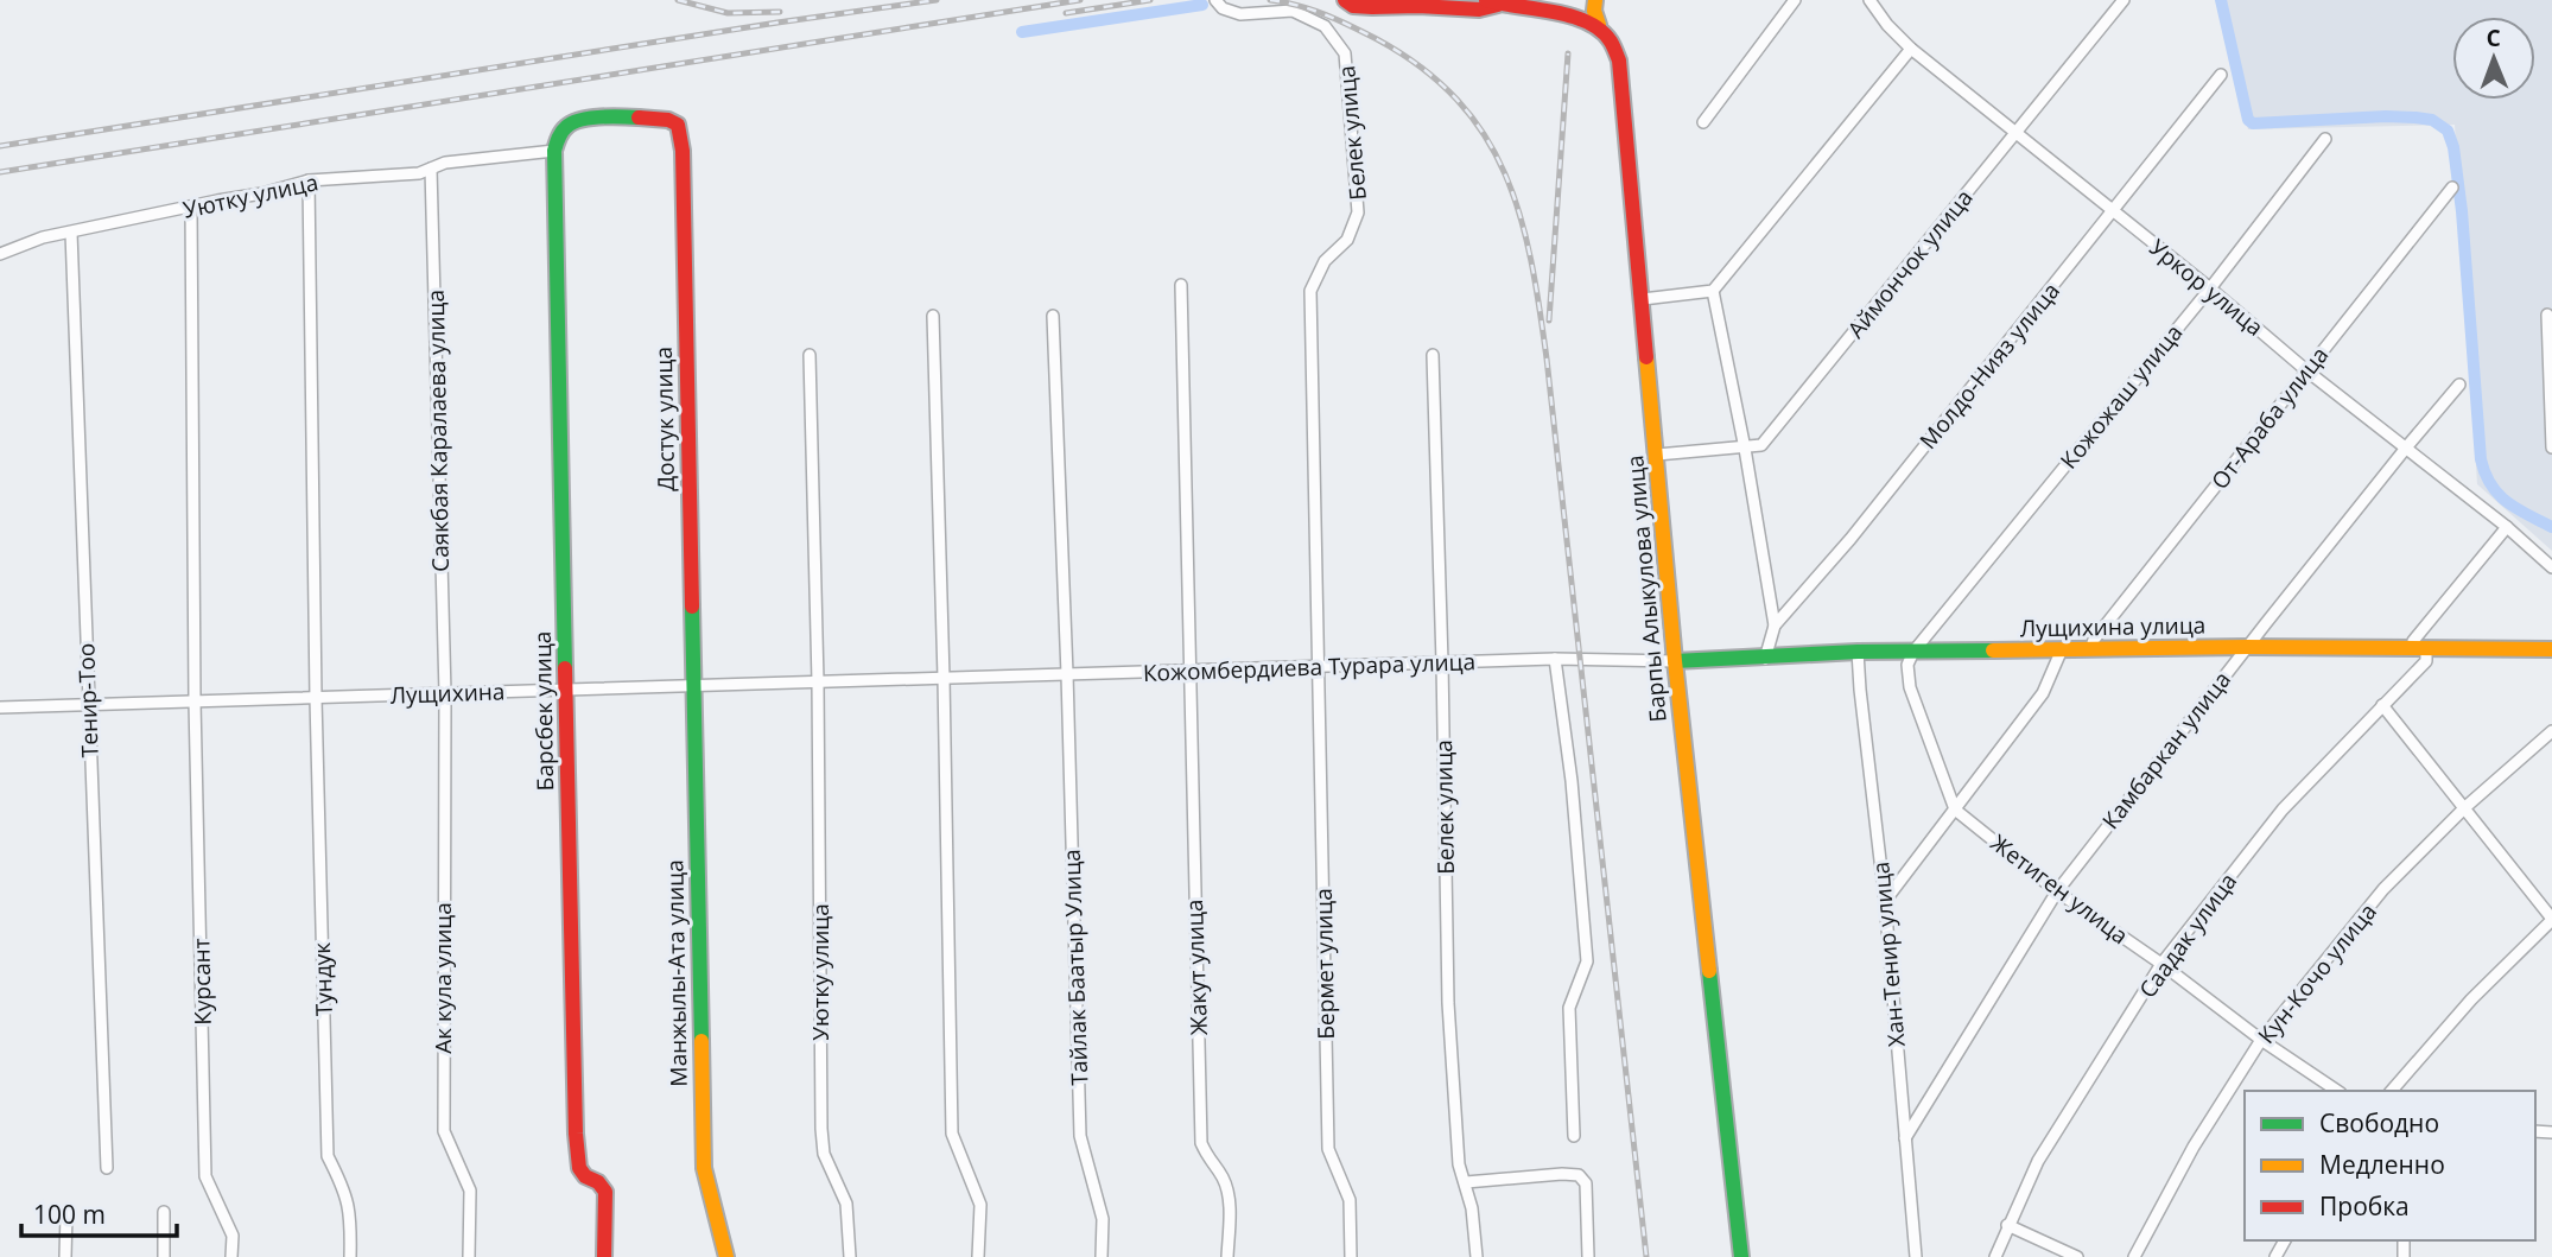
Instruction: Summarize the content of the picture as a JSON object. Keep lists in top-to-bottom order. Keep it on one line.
{"streets":{"street":["Белек улица","Уютку улица","Аймончок улица","Уркор улица","Молдо-Нияз улица","Кожожаш улица","От-Араба улица","Достук улица","Саякбая Каралаева улица","Барпы Алыкулова улица","Лущихина улица","Кожомбердиева Турара улица","Лущихина","Тенир-Тоо","Барсбек улица","Камбаркан улица","Жетиген улица","Саадак улица","Хан-Тенир улица","Бермет улица","Тайлак Баатыр Улица","Жакут улица","Манжылы-Ата улица","Кун-Кочо улица","Ак кула улица","Тундук","Курсант"]},"crossings":[["Белек улица","Кожомбердиева Турара улица"],["Белек улица","Бермет улица"],["Уютку улица","Достук улица"],["Уютку улица","Саякбая Каралаева улица"],["Уютку улица","Лущихина"],["Уютку улица","Тенир-Тоо"],["Уютку улица","Барсбек улица"],["Уютку улица","Тундук"],["Уютку улица","Курсант"],["Аймончок улица","Уркор улица"],["Аймончок улица","Барпы Алыкулова улица"],["Уркор улица","Молдо-Нияз улица"],["Уркор улица","Кожожаш улица"],["Уркор улица","От-Араба улица"],["Уркор улица","Камбаркан улица"],["Уркор улица","Саадак улица"],["Молдо-Нияз улица","Лущихина улица"],["Кожожаш улица","Лущихина улица"],["От-Араба улица","Лущихина улица"],["Достук улица","Лущихина"],["Достук улица","Барсбек улица"],["Достук улица","Манжылы-Ата улица"],["Саякбая Каралаева улица","Лущихина"],["Саякбая Каралаева улица","Ак кула улица"],["Барпы Алыкулова улица","Лущихина улица"],["Барпы Алыкулова улица","Кожомбердиева Турара улица"],["Лущихина улица","Кожомбердиева Турара улица"],["Лущихина улица","Камбаркан улица"],["Лущихина улица","Саадак улица"],["Лущихина улица","Хан-Тенир улица"],["Кожомбердиева Турара улица","Лущихина"],["Кожомбердиева Турара улица","Бермет улица"],["Кожомбердиева Турара улица","Тайлак Баатыр Улица"],["Кожомбердиева Турара улица","Жакут улица"],["Лущихина","Тенир-Тоо"],["Лущихина","Барсбек улица"],["Лущихина","Манжылы-Ата улица"],["Лущихина","Ак кула улица"],["Лущихина","Тундук"],["Лущихина","Курсант"],["Камбаркан улица","Жетиген улица"],["Камбаркан улица","Хан-Тенир улица"],["Жетиген улица","Саадак улица"],["Жетиген улица","Кун-Кочо улица"]],"legend":["Свободно","Медленно","Пробка"],"scale_bar":"100 m","north":"top"}
